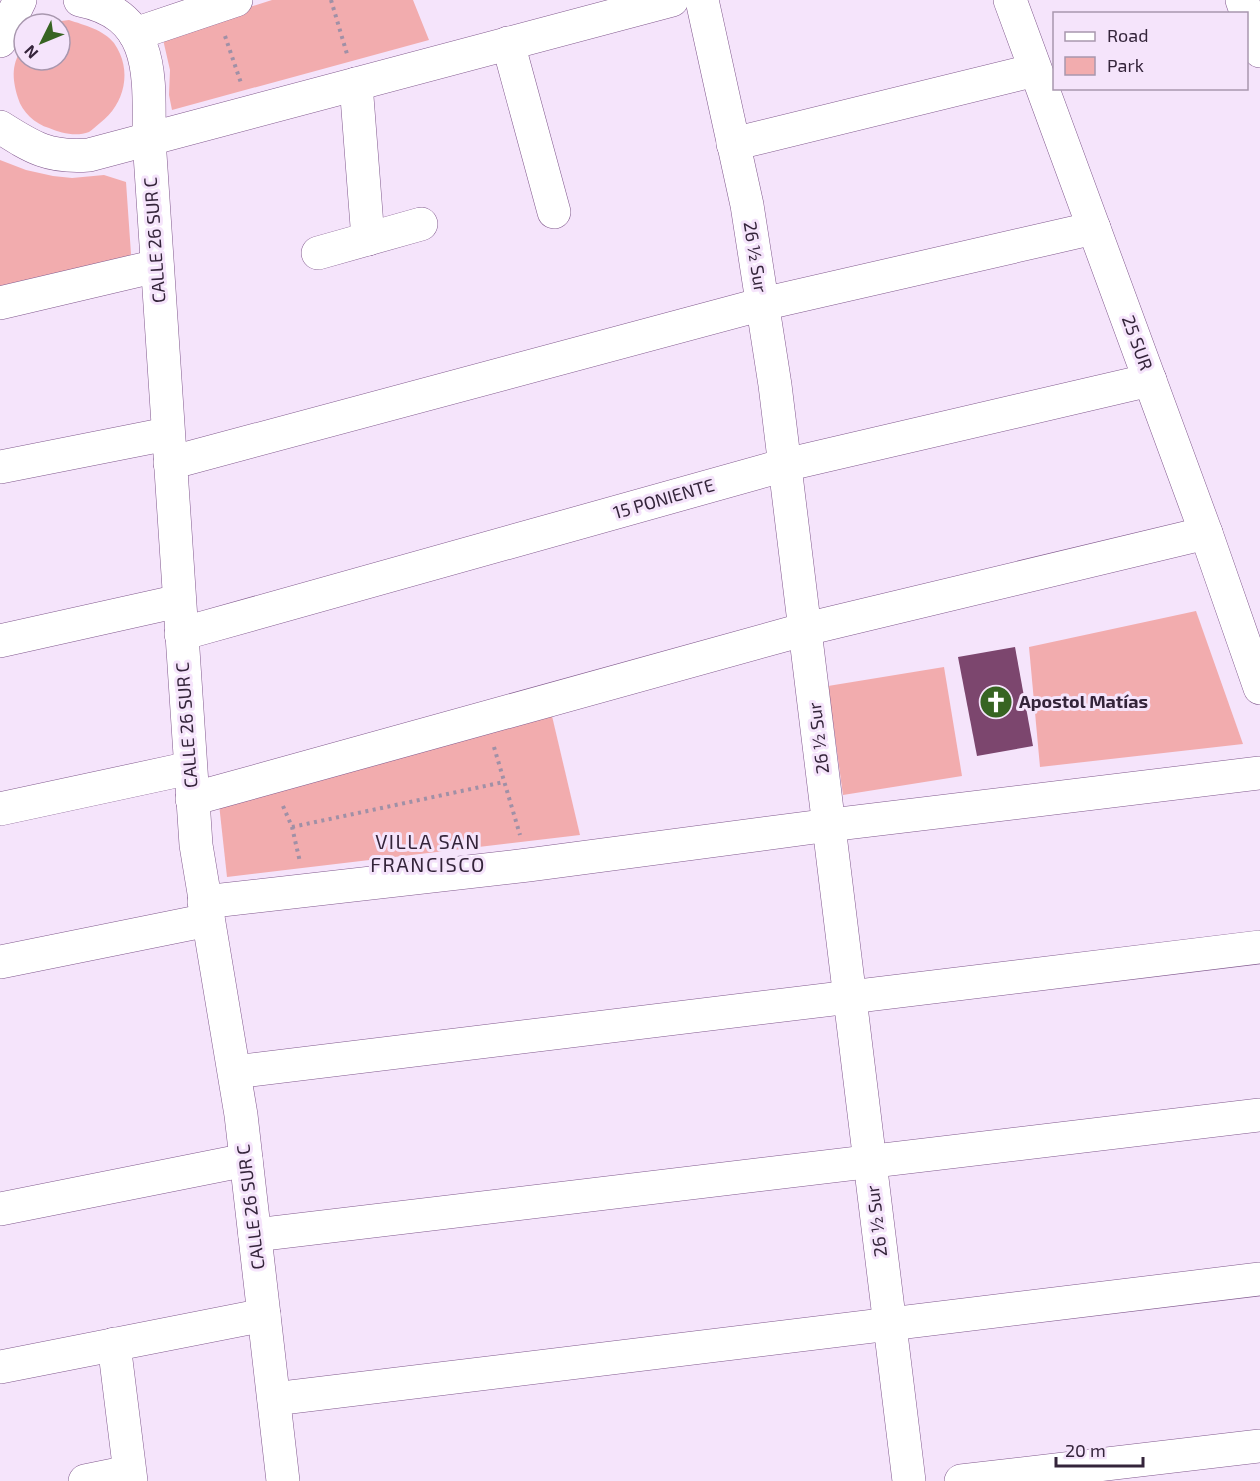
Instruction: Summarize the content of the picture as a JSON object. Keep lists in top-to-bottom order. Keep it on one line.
{"streets":{"street":["CALLE 26 SUR C","26 ½ Sur","25 SUR","15 PONIENTE"]},"crossings":[["CALLE 26 SUR C","15 PONIENTE"],["26 ½ Sur","15 PONIENTE"],["25 SUR","15 PONIENTE"]],"districts":["VILLA SAN FRANCISCO"],"places":{"church":["Apostol Matías"]},"legend":["Road","Park"],"scale_bar":"20 m","north":"bottom left"}
